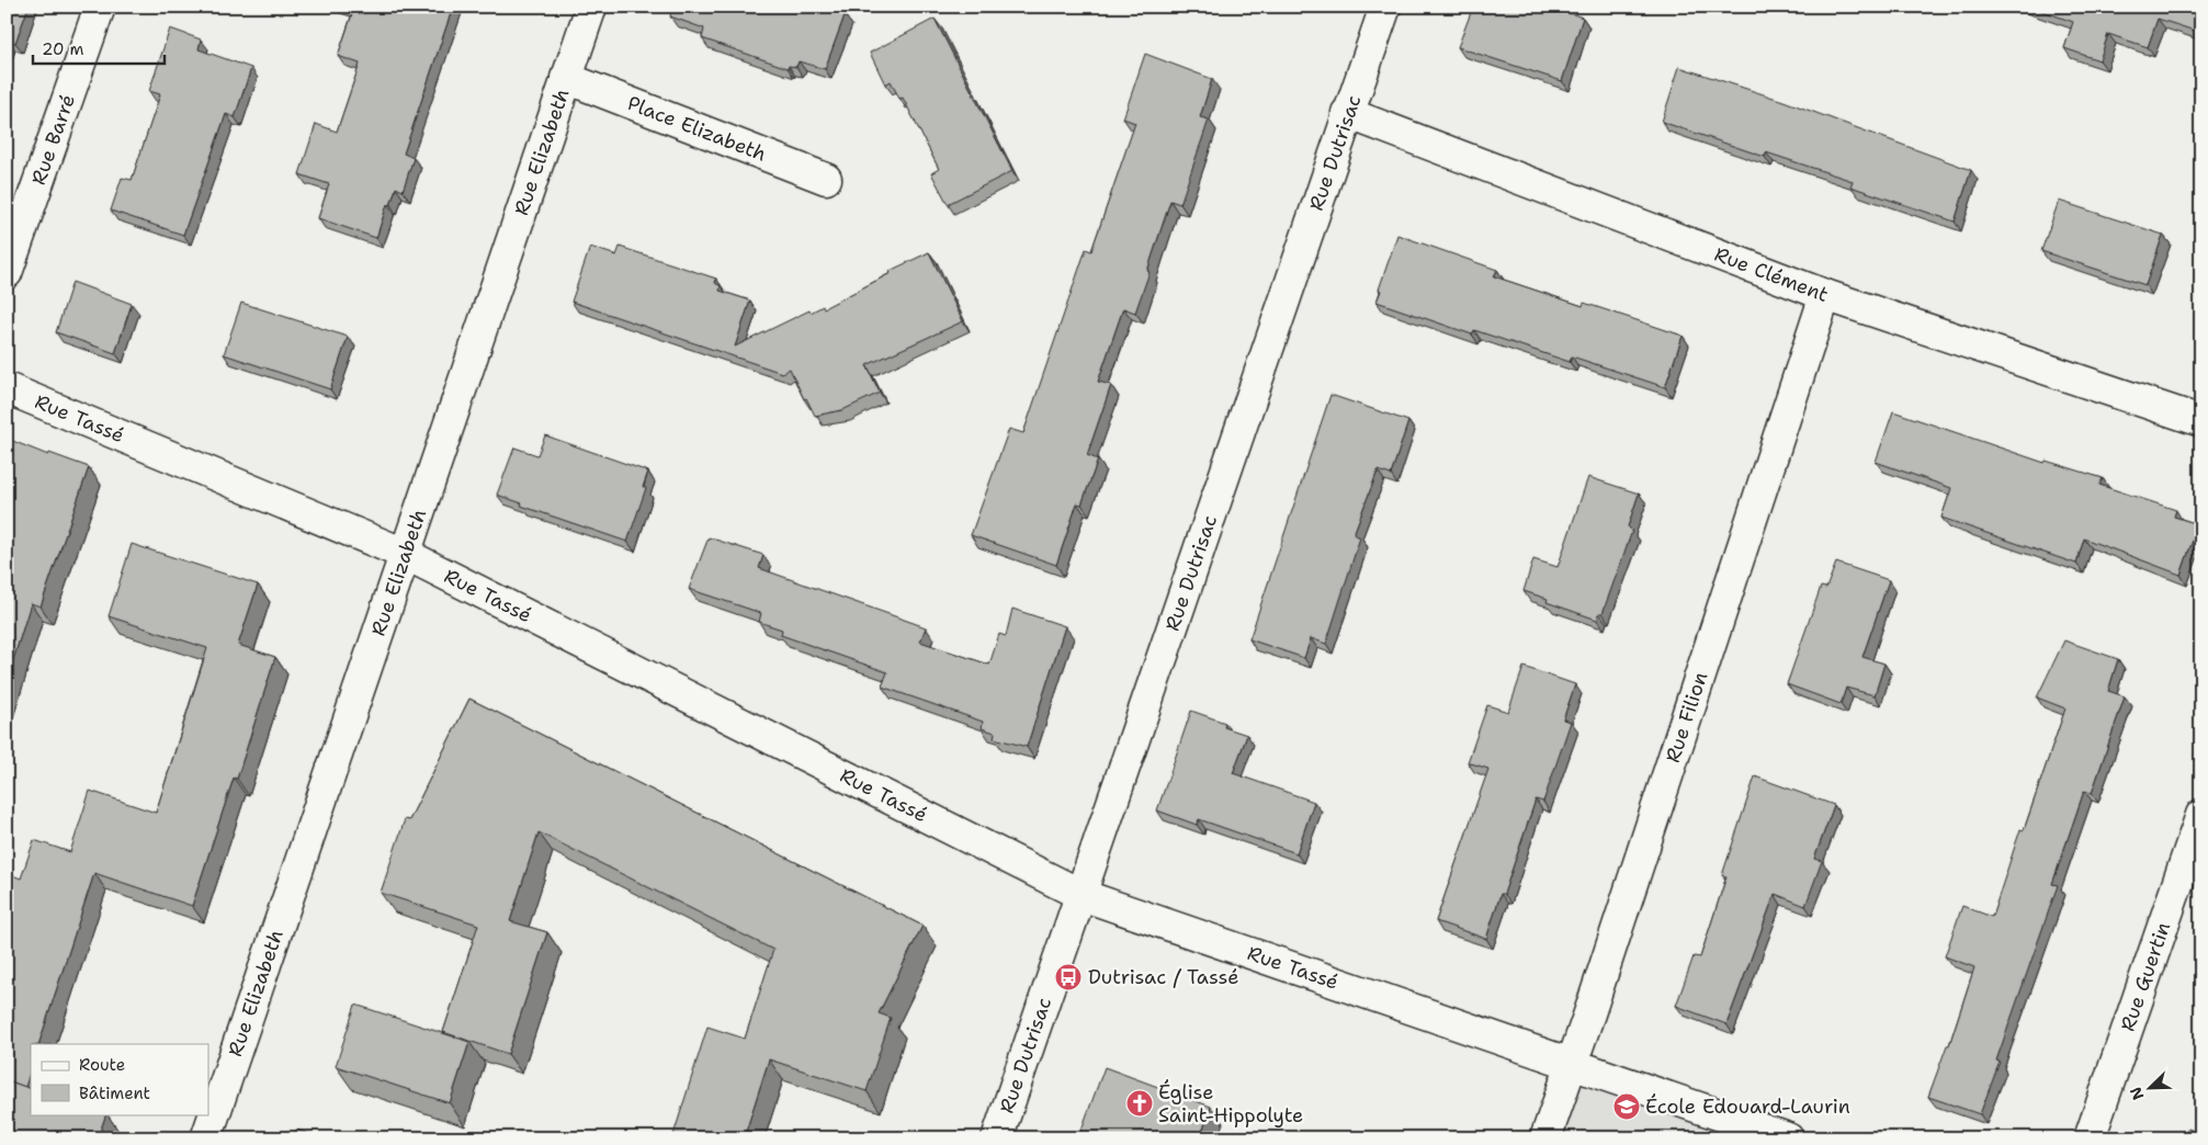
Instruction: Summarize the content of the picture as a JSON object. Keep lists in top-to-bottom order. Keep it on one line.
{"streets":{"street":["Place Elizabeth","Rue Barré","Rue Elizabeth","Rue Dutrisac","Rue Clément","Rue Tassé","Rue Filion","Rue Guertin"]},"crossings":[["Place Elizabeth","Rue Elizabeth"],["Rue Elizabeth","Rue Tassé"],["Rue Dutrisac","Rue Clément"],["Rue Dutrisac","Rue Tassé"],["Rue Clément","Rue Filion"],["Rue Tassé","Rue Filion"]],"places":{"bus stop":["Dutrisac / Tassé"],"church":["Église Saint-Hippolyte"],"school or university":["École Edouard-Laurin"]},"legend":["Route","Bâtiment"],"scale_bar":"20 m","north":"bottom left"}
